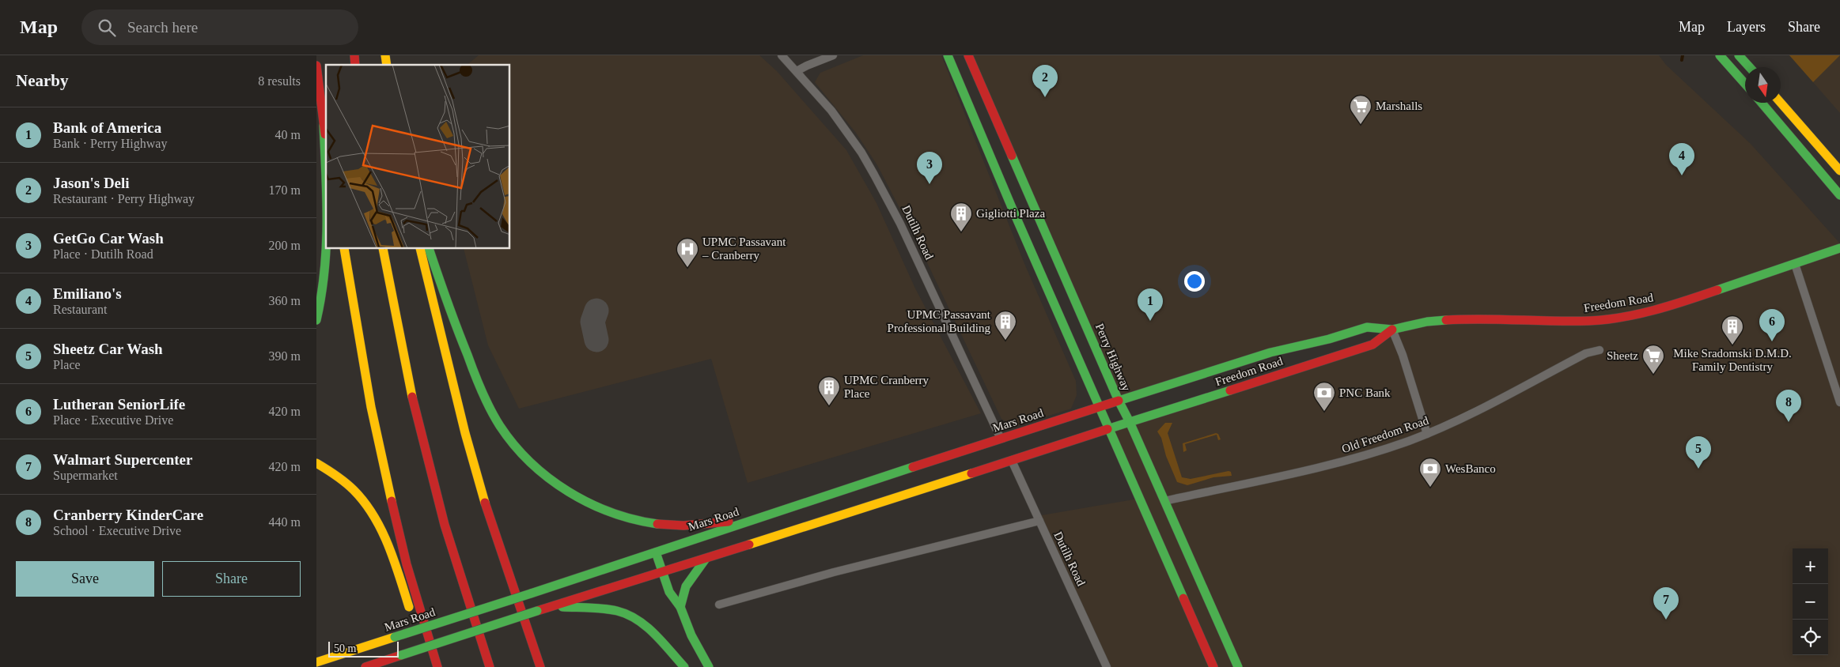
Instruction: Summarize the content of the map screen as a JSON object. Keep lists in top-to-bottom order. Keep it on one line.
{"streets":{"main road":["Freedom Road","Perry Highway","Mars Road"],"street":["Dutilh Road","Old Freedom Road"]},"crossings":[["Dutilh Road","Mars Road"],["Freedom Road","Perry Highway"],["Freedom Road","Mars Road"],["Perry Highway","Mars Road"],["Perry Highway","Old Freedom Road"]],"places":{"supermarket":["Marshalls","Sheetz"],"building":["Gigliotti Plaza","UPMC Passavant Professional Building","Mike Sradomski D.M.D. Family Dentistry","UPMC Cranberry Place"],"hospital":["UPMC Passavant – Cranberry"],"bank":["PNC Bank","WesBanco"]},"scale_bar":"50 m","north":"bottom","page":{"header":"Map","search":"Search here","nav":["Map","Layers","Share"],"heading":["Nearby","8 results"],"pins":["2","4","3","1","6","8","5","7"],"list":[{"mark":"1","name":"Bank of America","note":"Bank · Perry Highway","value":"40 m"},{"mark":"2","name":"Jason's Deli","note":"Restaurant · Perry Highway","value":"170 m"},{"mark":"3","name":"GetGo Car Wash","note":"Place · Dutilh Road","value":"200 m"},{"mark":"4","name":"Emiliano's","note":"Restaurant","value":"360 m"},{"mark":"5","name":"Sheetz Car Wash","note":"Place","value":"390 m"},{"mark":"6","name":"Lutheran SeniorLife","note":"Place · Executive Drive","value":"420 m"},{"mark":"7","name":"Walmart Supercenter","note":"Supermarket","value":"420 m"},{"mark":"8","name":"Cranberry KinderCare","note":"School · Executive Drive","value":"440 m"}],"map_buttons":["+","−"],"buttons":["Save","Share"],"scale":"50 m"}}
